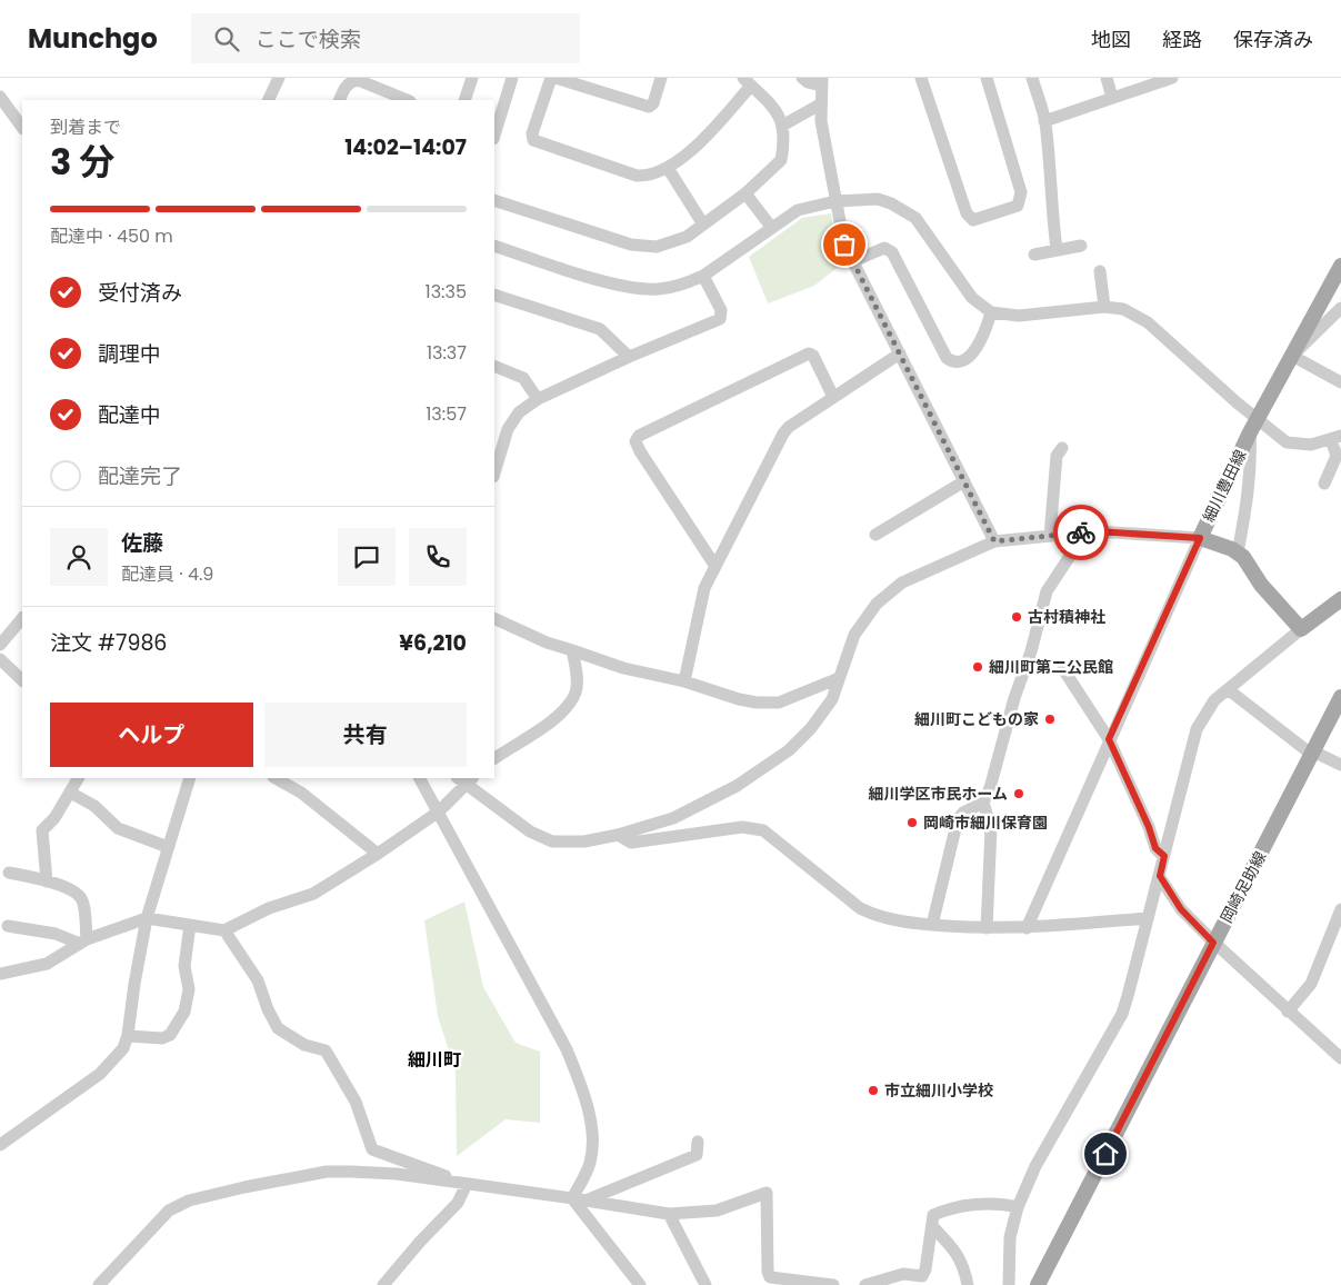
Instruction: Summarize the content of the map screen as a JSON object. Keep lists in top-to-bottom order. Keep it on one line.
{"streets":{"main road":["細川豊田線","岡崎足助線"]},"districts":["細川町"],"places":["古村積神社","細川町第二公民館","細川町こどもの家","細川学区市民ホーム","岡崎市細川保育園","市立細川小学校"],"page":{"header":"Munchgo","search":"ここで検索","nav":["地図","経路","保存済み"],"heading":["3 分","到着まで","14:02–14:07"],"panel":["佐藤","配達員 · 4.9","注文 #7986","¥6,210"],"bar":"配達中 · 450 m","list":[["受付済み","13:35"],["調理中","13:37"],["配達中","13:57"],"配達完了"],"buttons":["ヘルプ","共有"]}}
